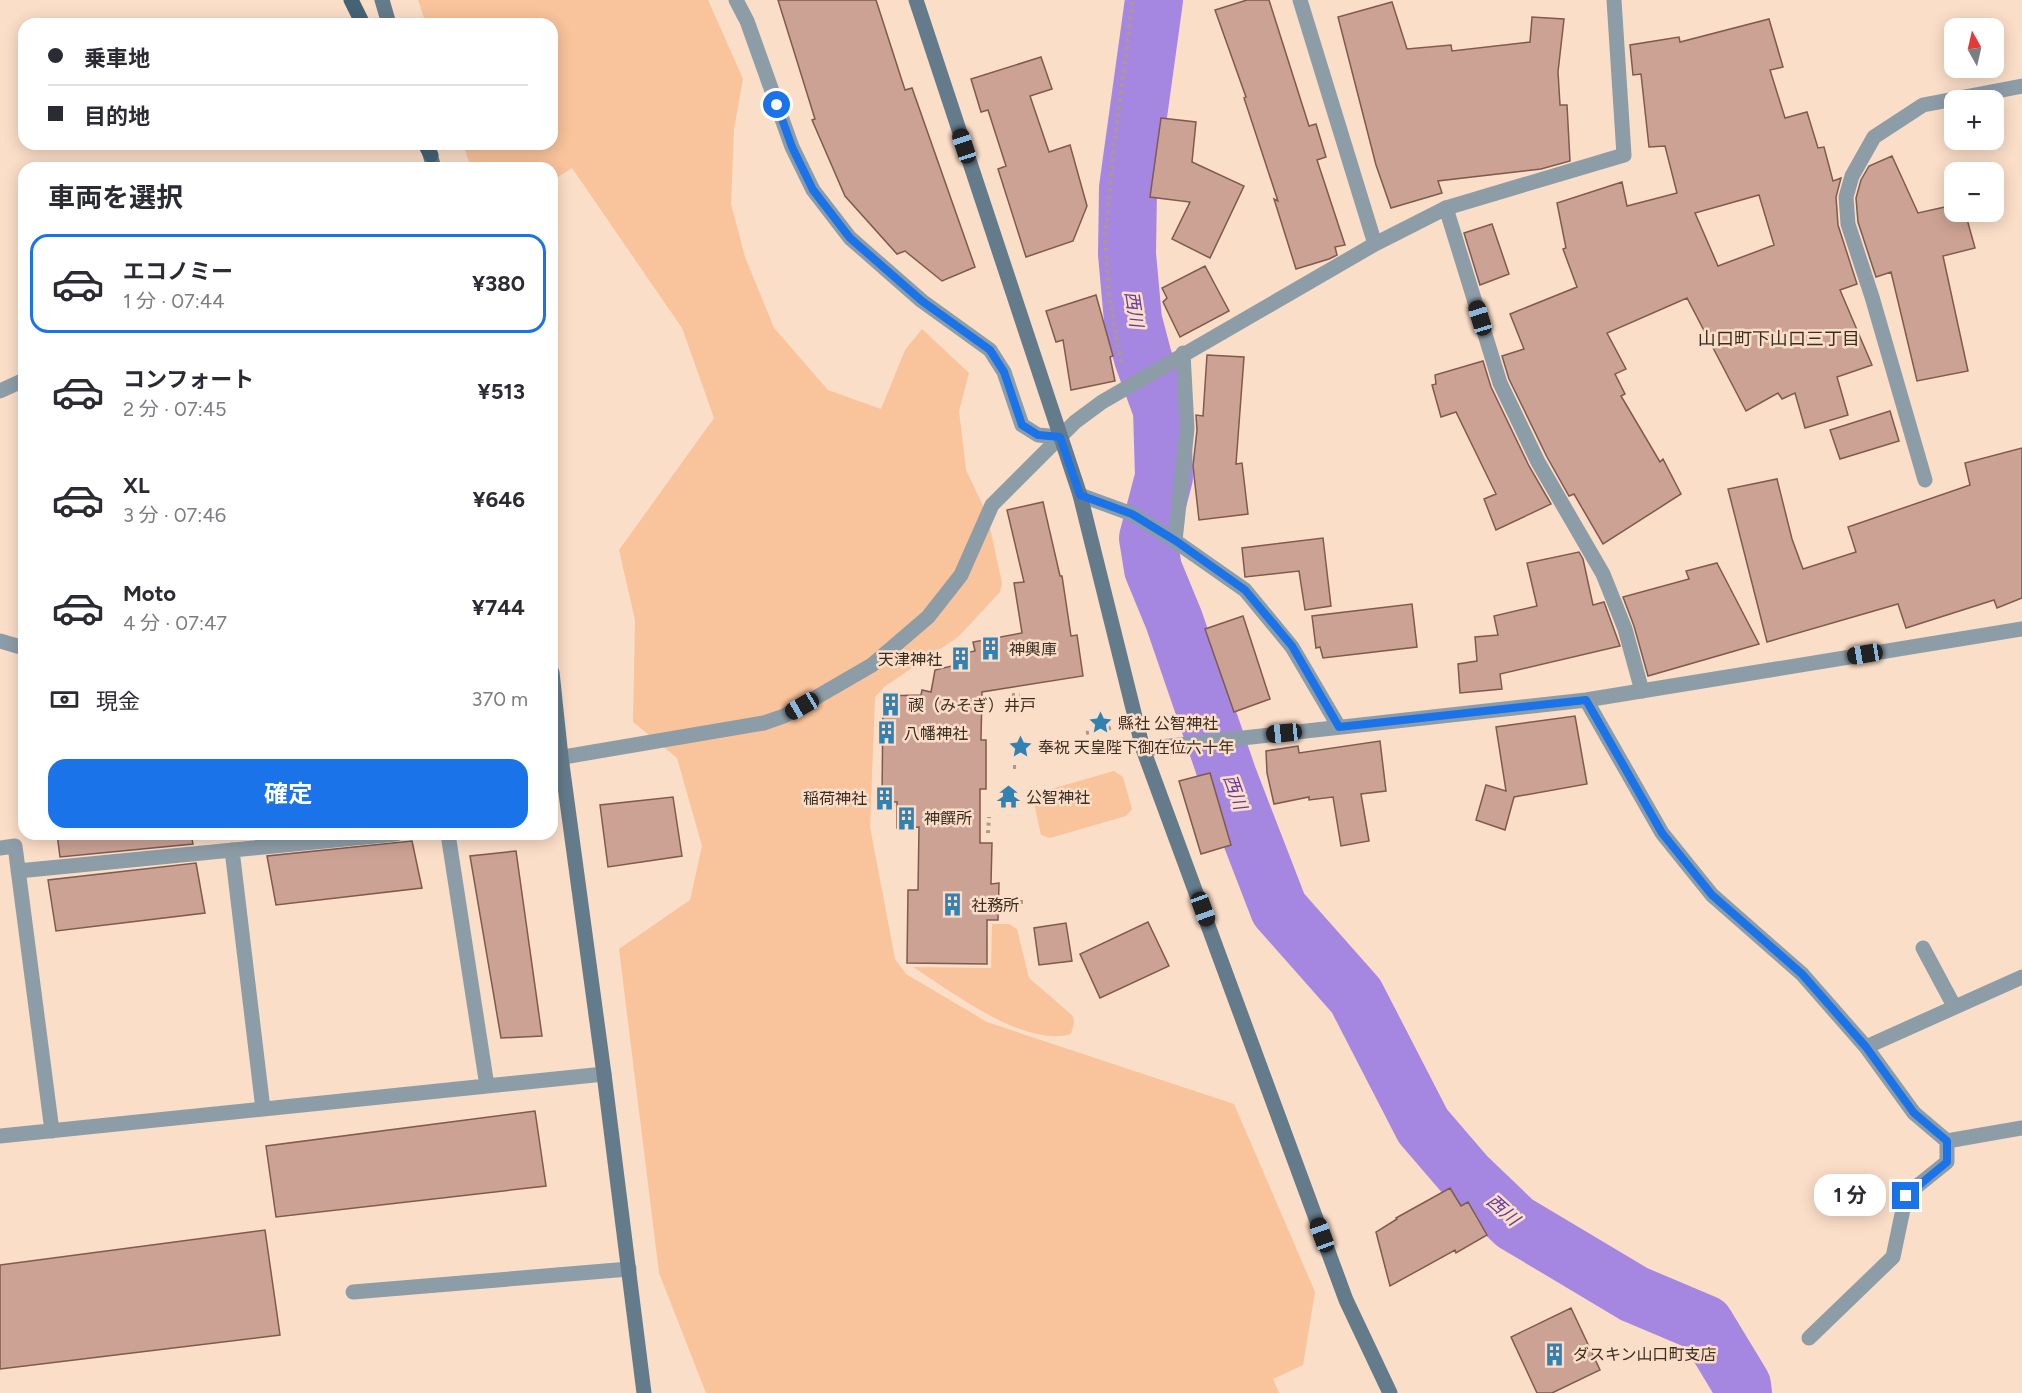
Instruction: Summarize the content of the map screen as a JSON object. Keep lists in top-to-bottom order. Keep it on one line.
{"districts":["山口町下山口三丁目"],"water":["西川"],"places":{"building":["神輿庫","天津神社","禊（みそぎ）井戸","八幡神社","稲荷神社","神饌所","社務所","ダスキン山口町支店"],"place":["縣社 公智神社","奉祝 天皇陛下御在位六十年"],"temple":["公智神社"]},"north":"top","page":{"map_buttons":["+","−"],"banner":["乗車地","目的地"],"heading":"車両を選択","list":[{"name":"エコノミー","note":"1 分 · 07:44","value":"¥380"},{"name":"コンフォート","note":"2 分 · 07:45","value":"¥513"},{"name":"XL","note":"3 分 · 07:46","value":"¥646"},{"name":"Moto","note":"4 分 · 07:47","value":"¥744"}],"pay":["現金","370 m"],"buttons":"確定","bubble":"1 分"}}
